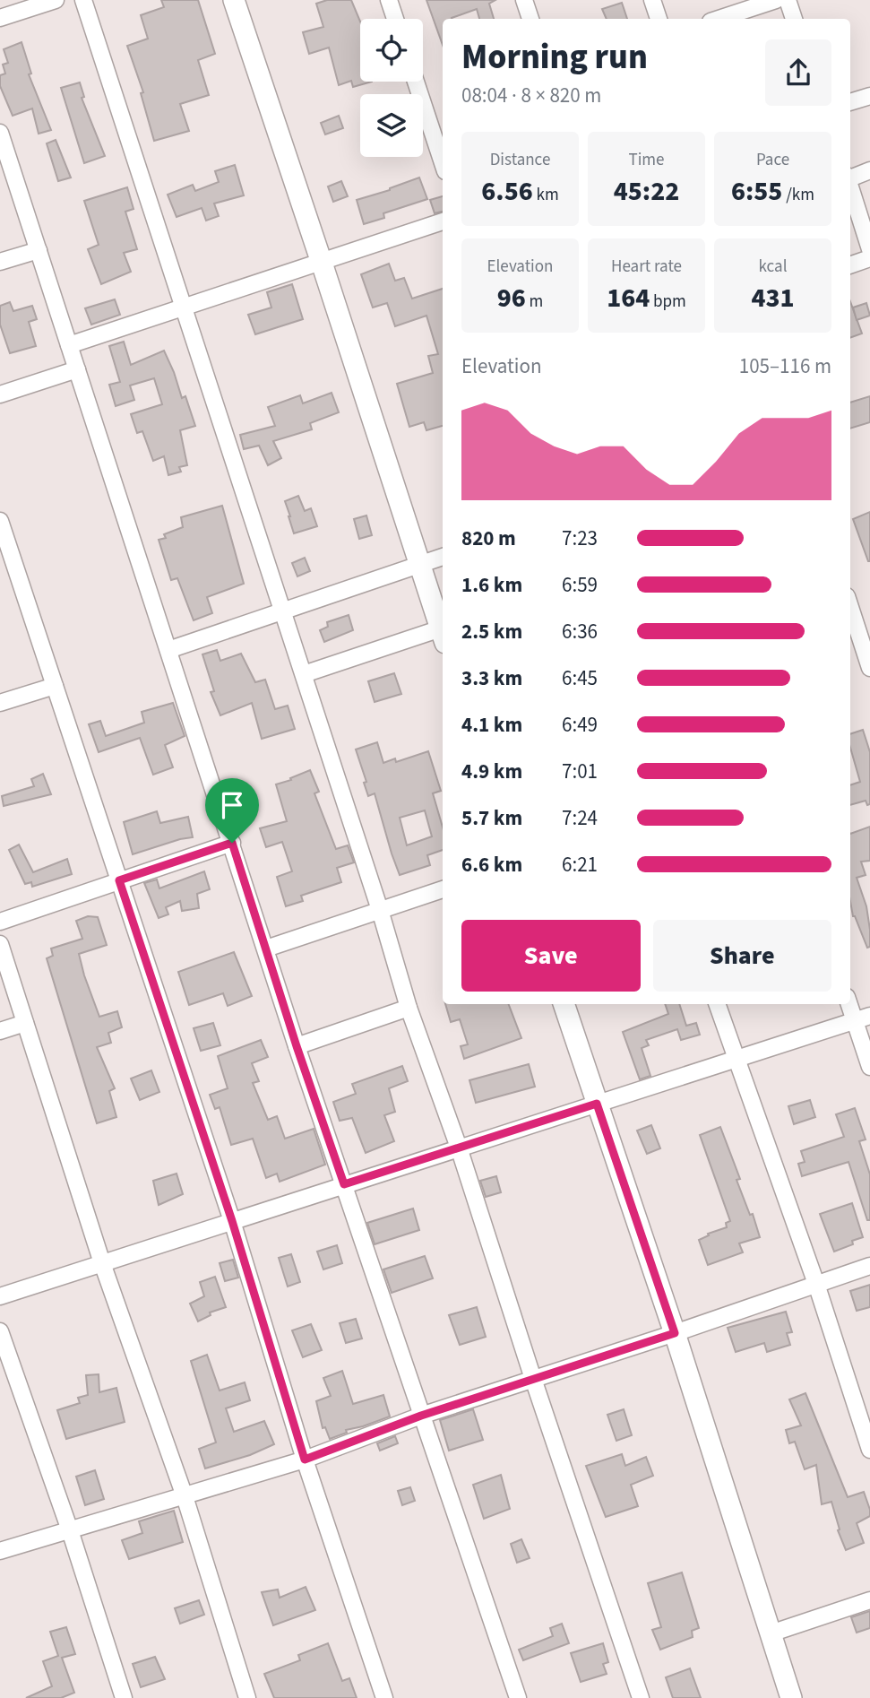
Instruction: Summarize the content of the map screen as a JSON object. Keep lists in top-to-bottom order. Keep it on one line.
{"page":{"heading":["Morning run","08:04 · 8 × 820 m"],"stats":[["Distance","6.56 km"],["Time","45:22"],["Pace","6:55 /km"],["Elevation","96 m"],["Heart rate","164 bpm"],["kcal","431"]],"chart":["Elevation","105–116 m"],"list":[{"name":"820 m","note":"7:23"},{"name":"1.6 km","note":"6:59"},{"name":"2.5 km","note":"6:36"},{"name":"3.3 km","note":"6:45"},{"name":"4.1 km","note":"6:49"},{"name":"4.9 km","note":"7:01"},{"name":"5.7 km","note":"7:24"},{"name":"6.6 km","note":"6:21"}],"buttons":["Save","Share"]}}
